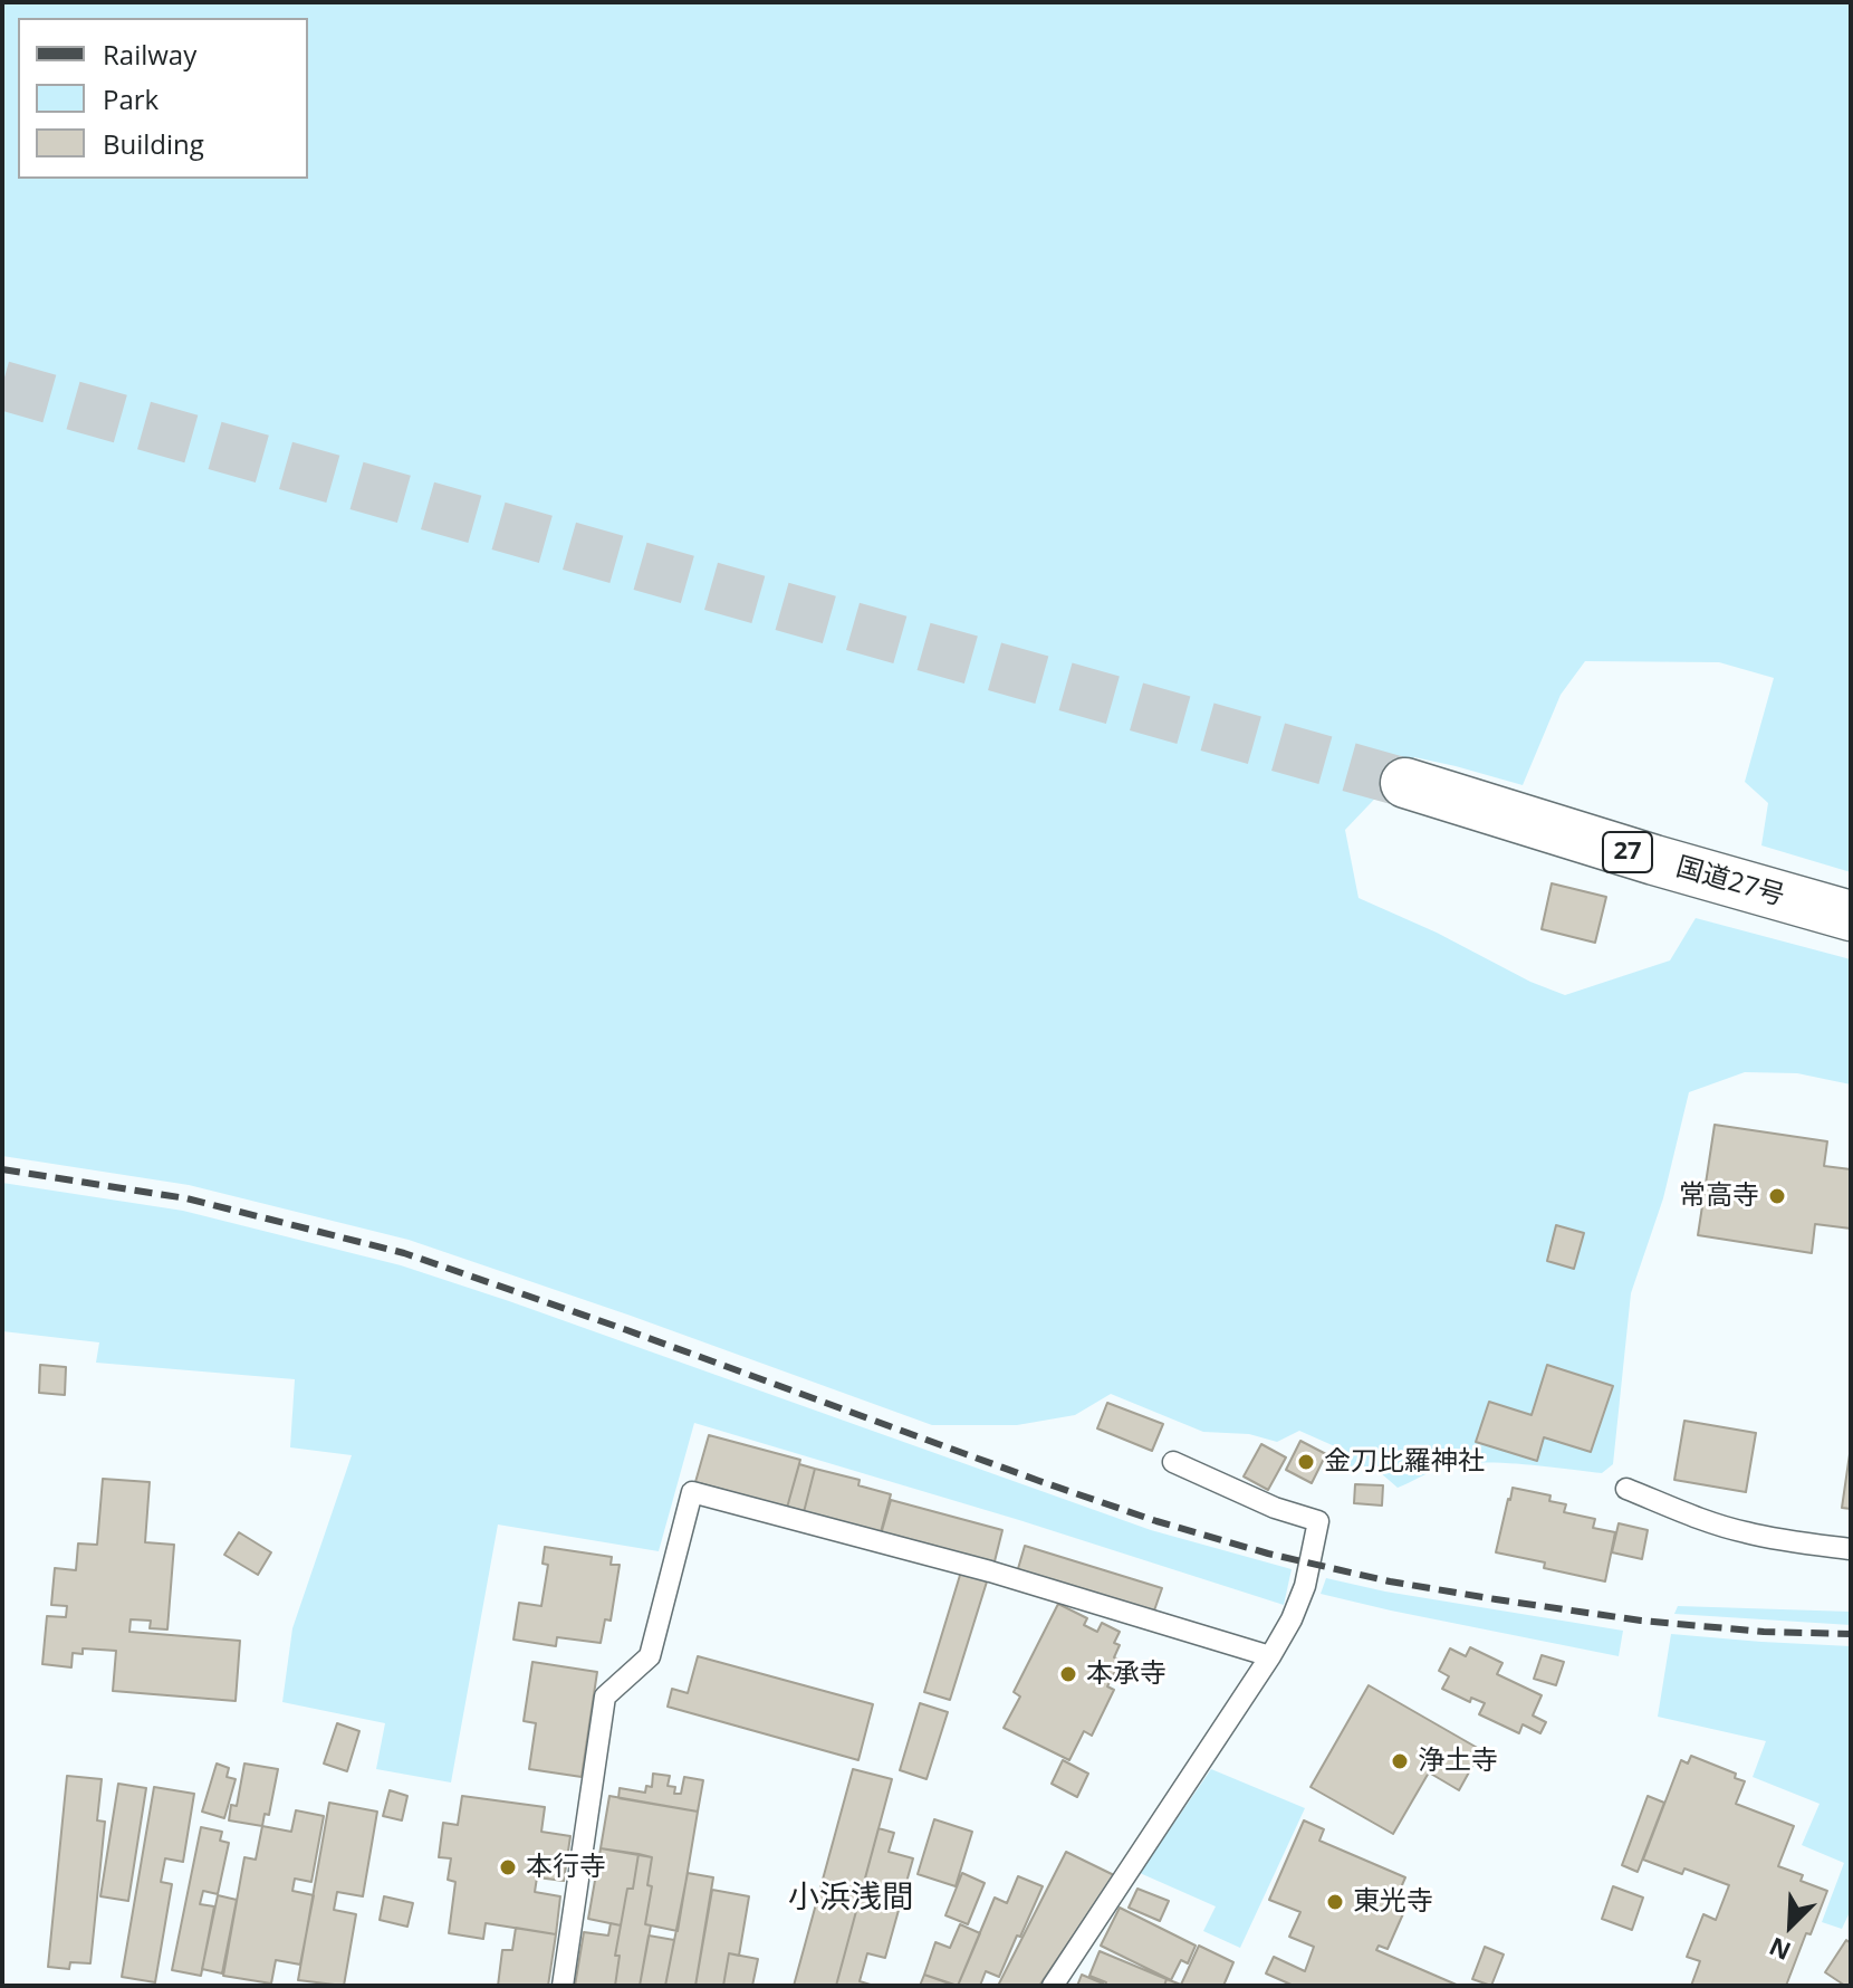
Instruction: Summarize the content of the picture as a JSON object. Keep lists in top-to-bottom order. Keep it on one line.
{"streets":{"highway":["27","国道27号"]},"districts":["小浜浅間"],"places":["常高寺","金刀比羅神社","本承寺","浄土寺","本行寺","東光寺"],"legend":["Railway","Park","Building"],"north":"bottom left"}
